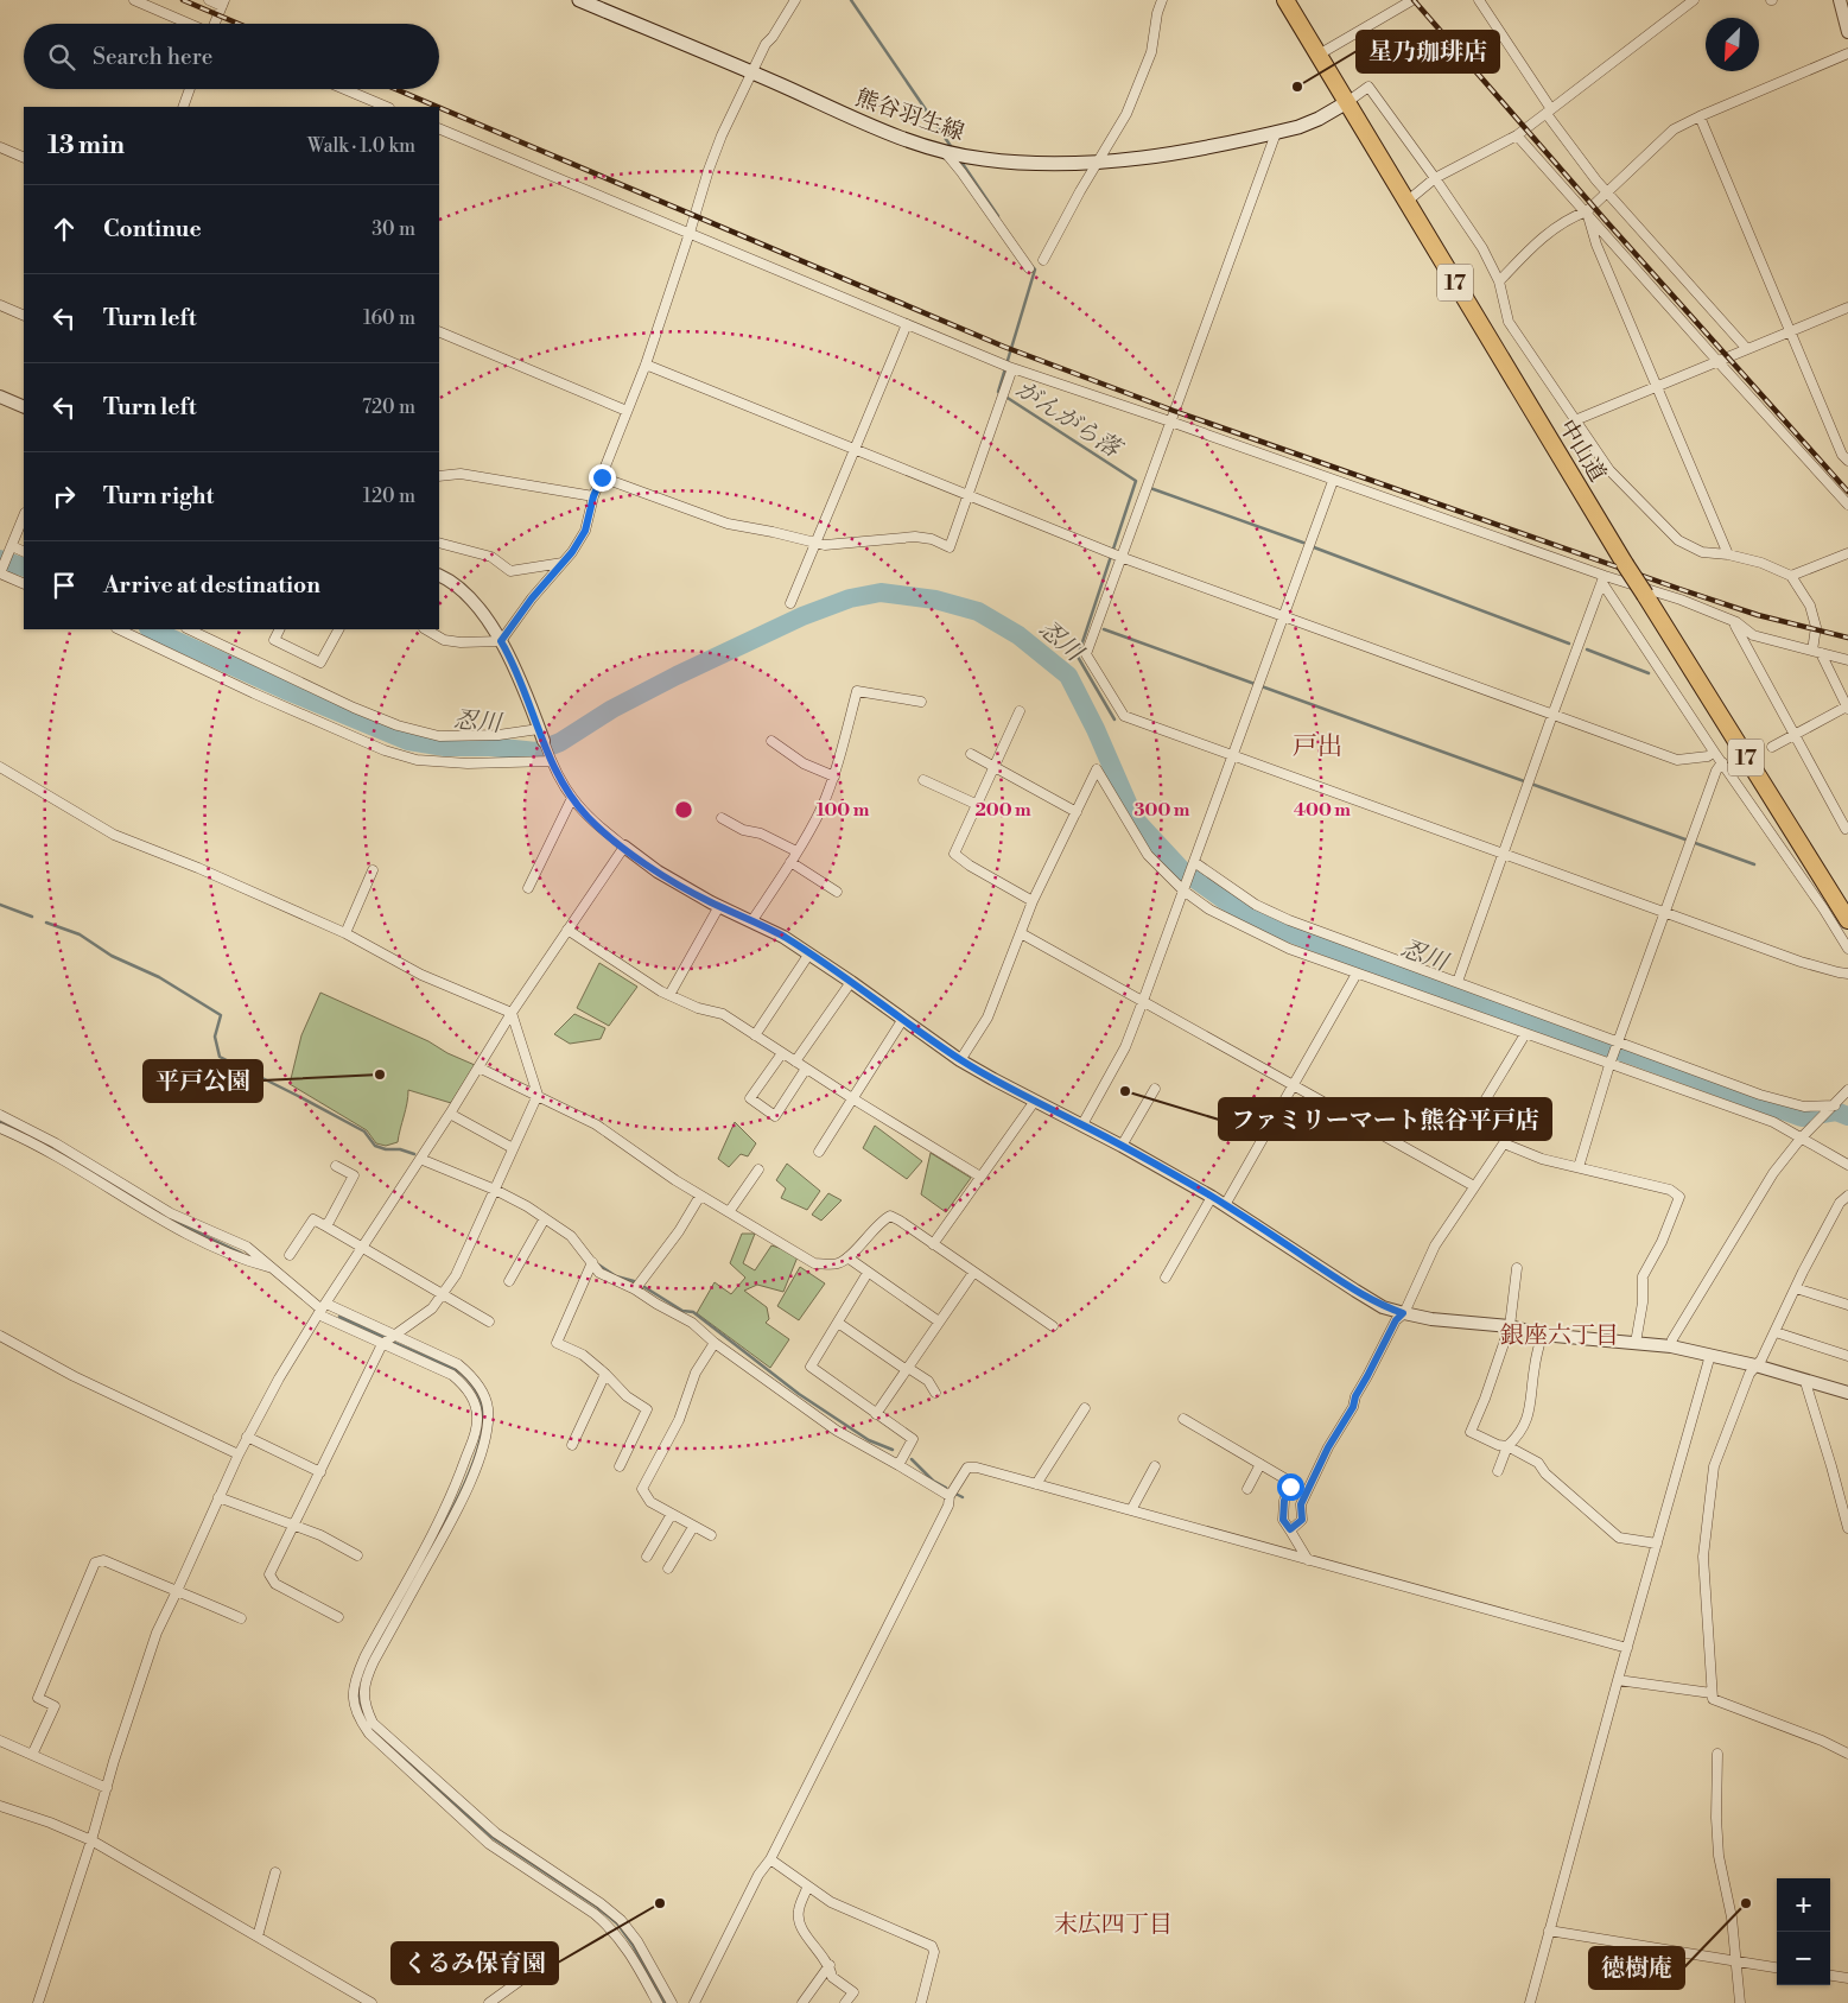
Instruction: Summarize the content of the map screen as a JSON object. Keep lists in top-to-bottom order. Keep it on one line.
{"streets":{"highway":["17","中山道"],"main road":["熊谷羽生線"]},"crossings":[["熊谷羽生線","中山道"]],"districts":["戸出","銀座六丁目","末広四丁目"],"water":["がんがら落","忍川"],"places":["星乃珈琲店","平戸公園","ファミリーマート熊谷平戸店","くるみ保育園","徳樹庵"],"north":"bottom left","page":{"search":"Search here","heading":["13 min","Walk · 1.0 km"],"list":[["Continue","30 m"],["Turn left","160 m"],["Turn left","720 m"],["Turn right","120 m"],"Arrive at destination"],"map_buttons":["+","−"]},"rings":["100 m","200 m","300 m","400 m"]}
